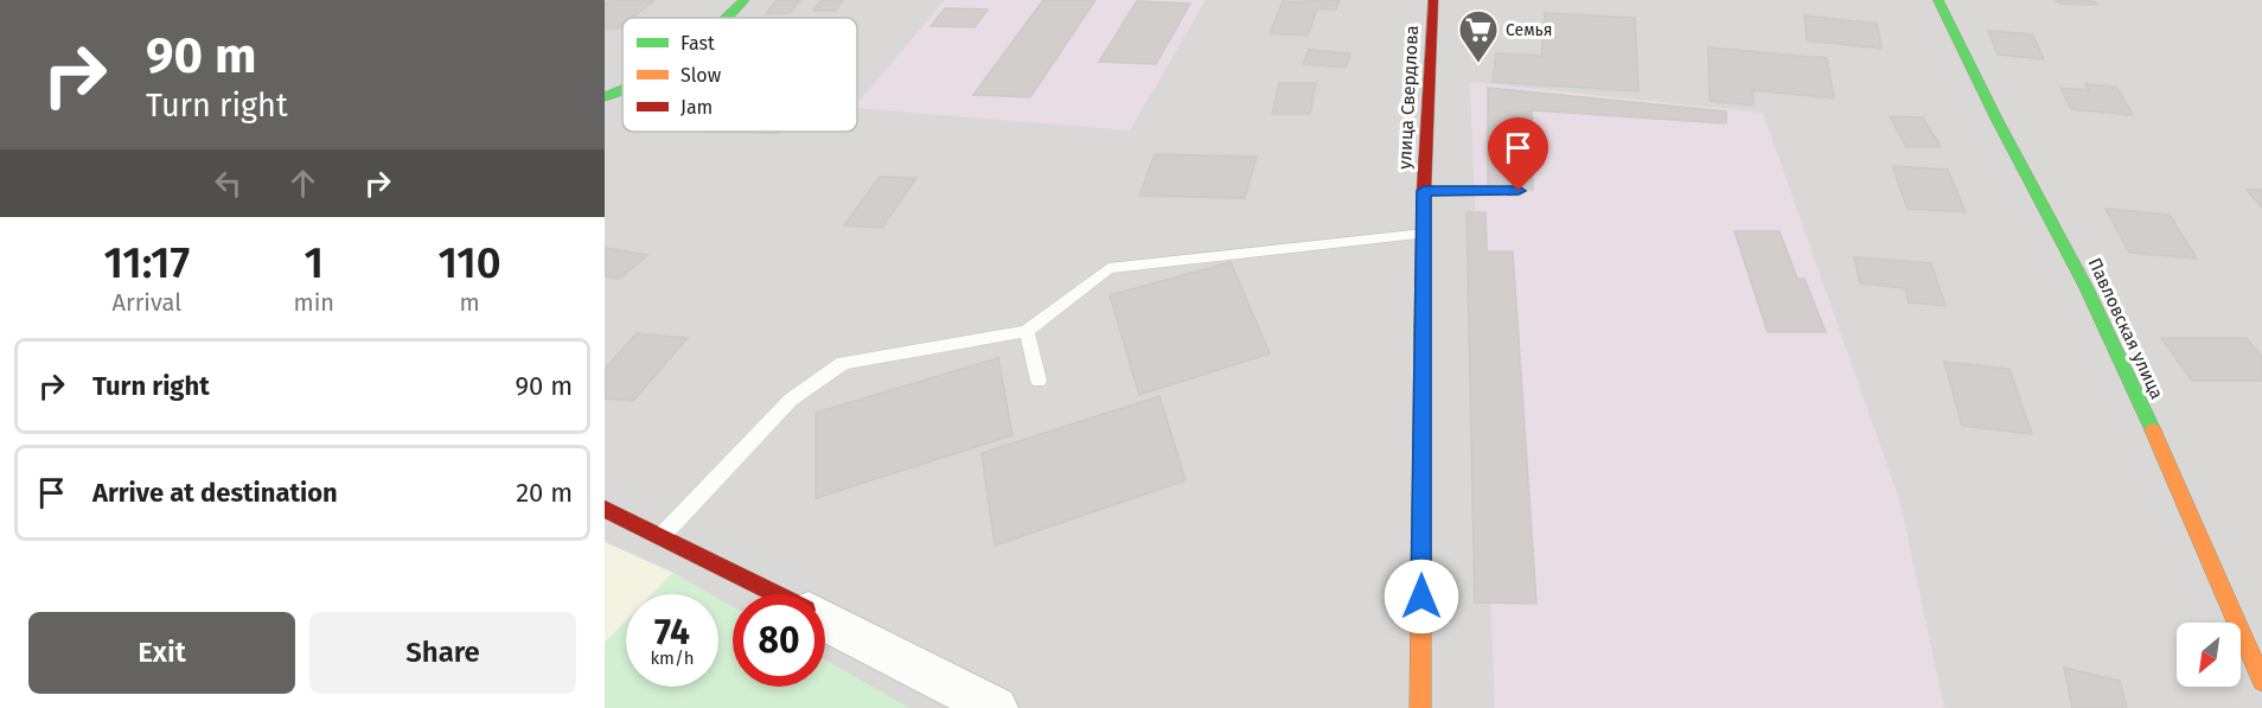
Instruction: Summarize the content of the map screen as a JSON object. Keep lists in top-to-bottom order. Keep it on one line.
{"streets":{"main road":["улица Свердлова","Павловская улица"]},"places":{"supermarket":["Семья"]},"legend":["Fast","Slow","Jam"],"north":"bottom left","page":{"turn":["90 m","Turn right"],"eta":["11:17","Arrival","1","min","110","m"],"list":[{"name":"Turn right","value":"90 m"},{"name":"Arrive at destination","value":"20 m"}],"speed":"74 km/h","limit":"80","buttons":["Exit","Share"]}}
